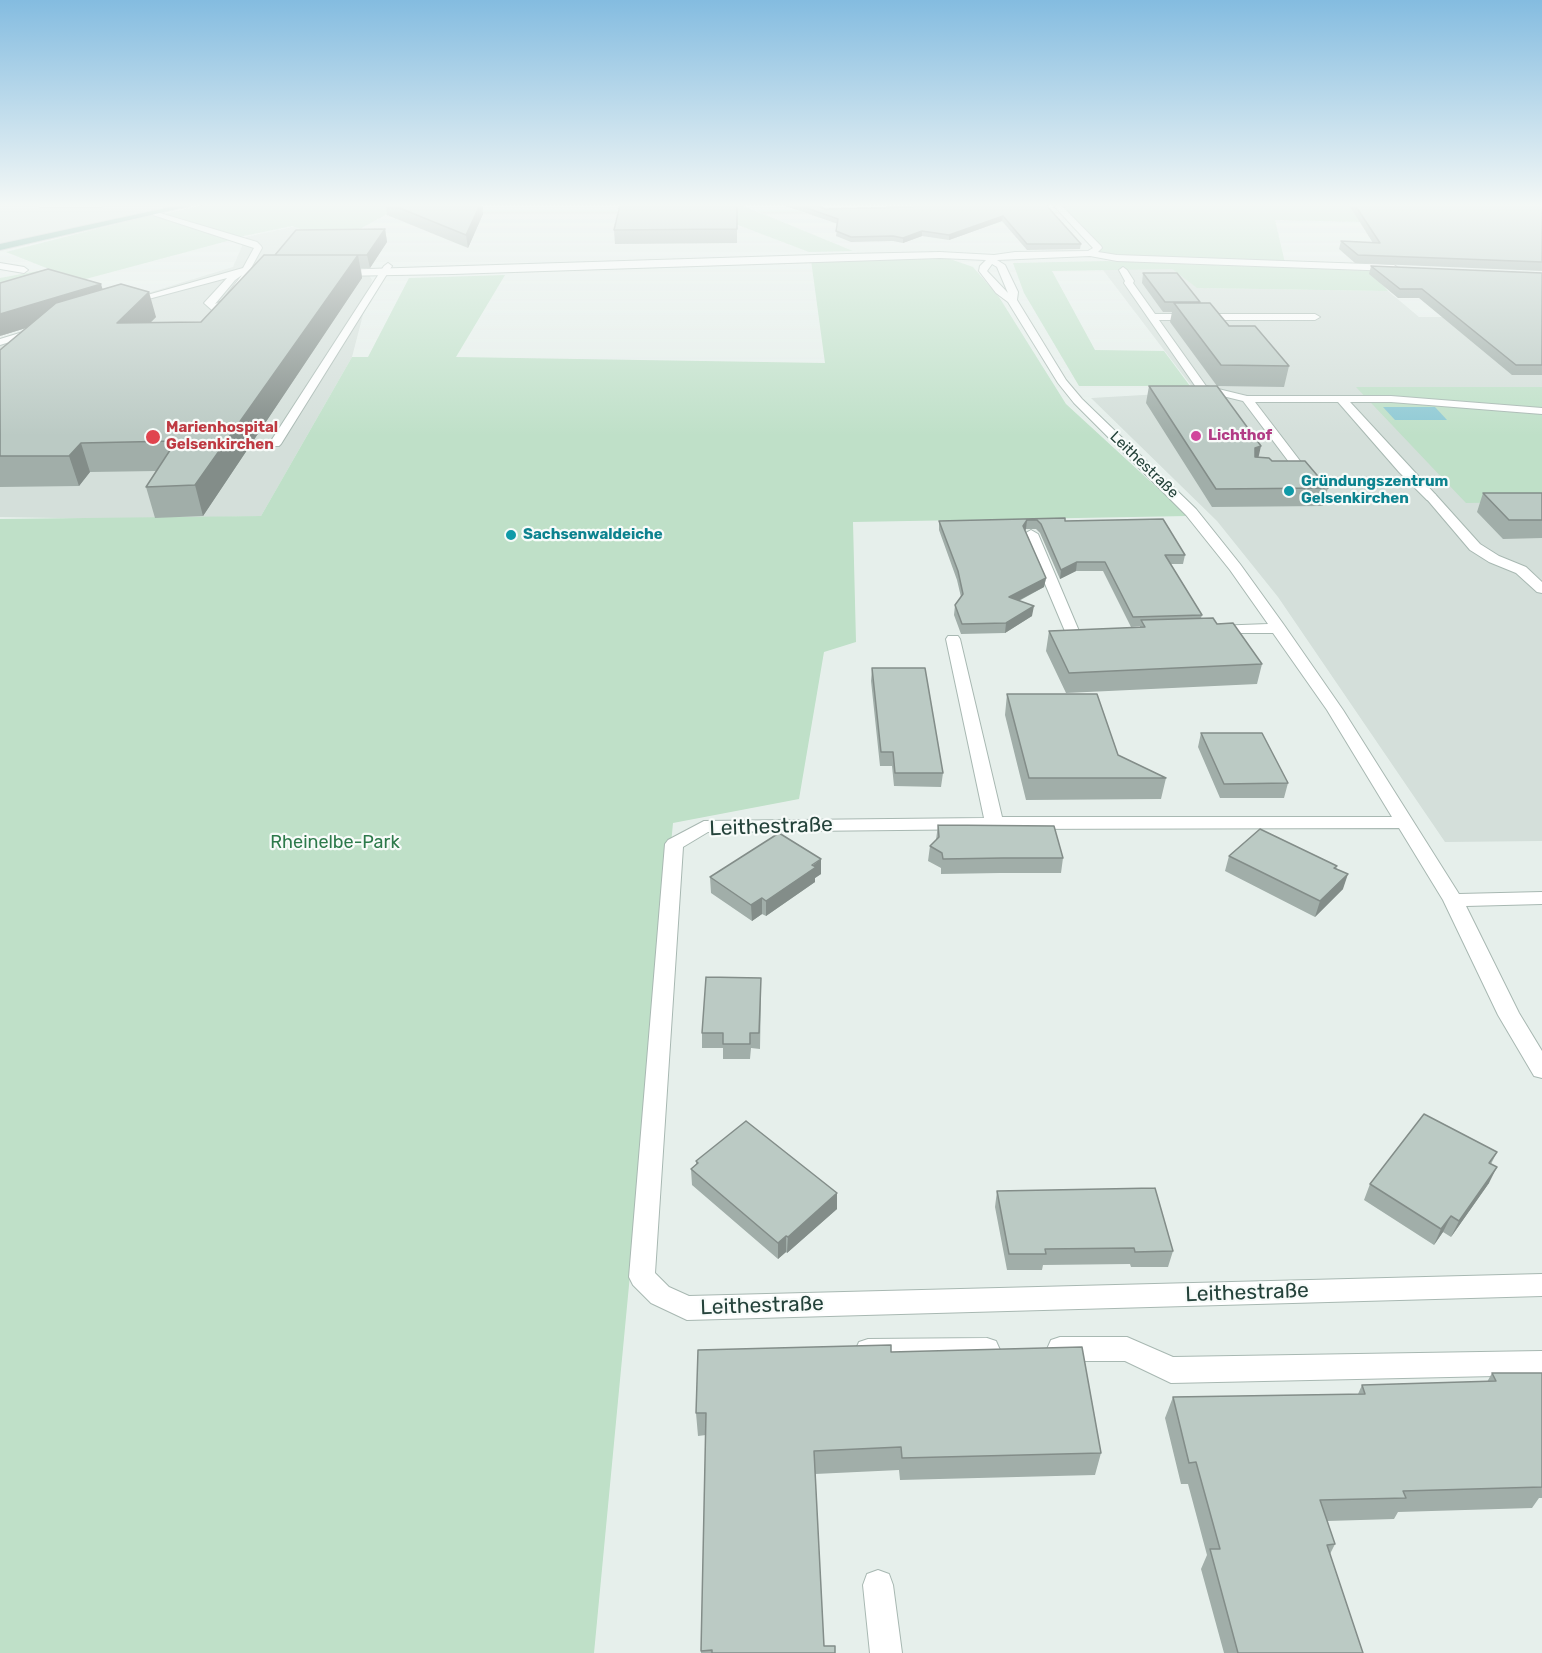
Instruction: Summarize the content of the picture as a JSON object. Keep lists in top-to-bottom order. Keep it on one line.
{"streets":{"street":["Leithestraße"]},"parks":["Rheinelbe-Park"],"places":["Lichthof","Marienhospital Gelsenkirchen","Gründungszentrum Gelsenkirchen","Sachsenwaldeiche"]}
